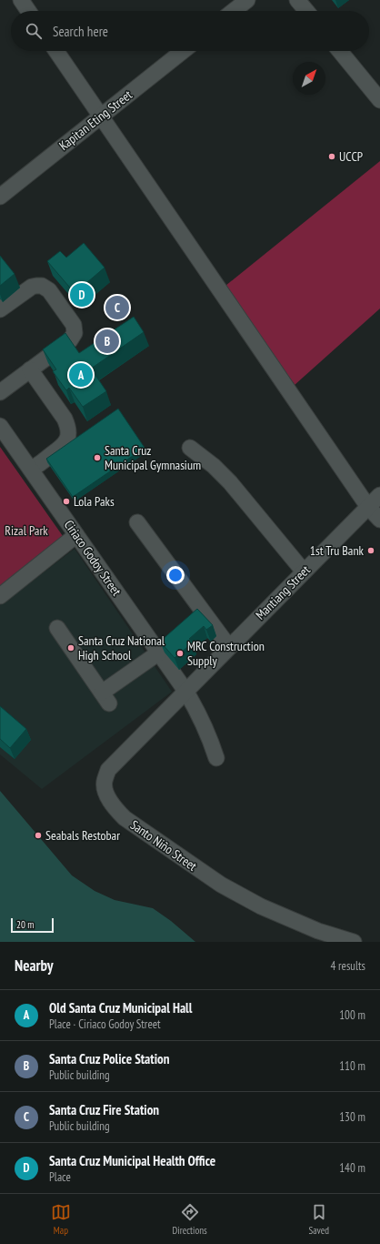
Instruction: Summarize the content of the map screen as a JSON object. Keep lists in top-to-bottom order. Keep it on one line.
{"streets":{"street":["Kapitan Eting Street","Ciriaco Godoy Street","Mantiang Street","Santo Niño Street"]},"crossings":[["Ciriaco Godoy Street","Mantiang Street"],["Ciriaco Godoy Street","Santo Niño Street"],["Mantiang Street","Santo Niño Street"]],"parks":["Rizal Park"],"places":["UCCP","Santa Cruz Municipal Gymnasium","Lola Paks","1st Tru Bank","Santa Cruz National High School","MRC Construction Supply","Seabals Restobar"],"scale_bar":"20 m","north":"top right","page":{"search":"Search here","pins":["D","C","B","A"],"scale":"20 m","heading":["Nearby","4 results"],"list":[{"mark":"A","name":"Old Santa Cruz Municipal Hall","note":"Place · Ciriaco Godoy Street","value":"100 m"},{"mark":"B","name":"Santa Cruz Police Station","note":"Public building","value":"110 m"},{"mark":"C","name":"Santa Cruz Fire Station","note":"Public building","value":"130 m"},{"mark":"D","name":"Santa Cruz Municipal Health Office","note":"Place","value":"140 m"}],"nav":["Map","Directions","Saved"]}}
